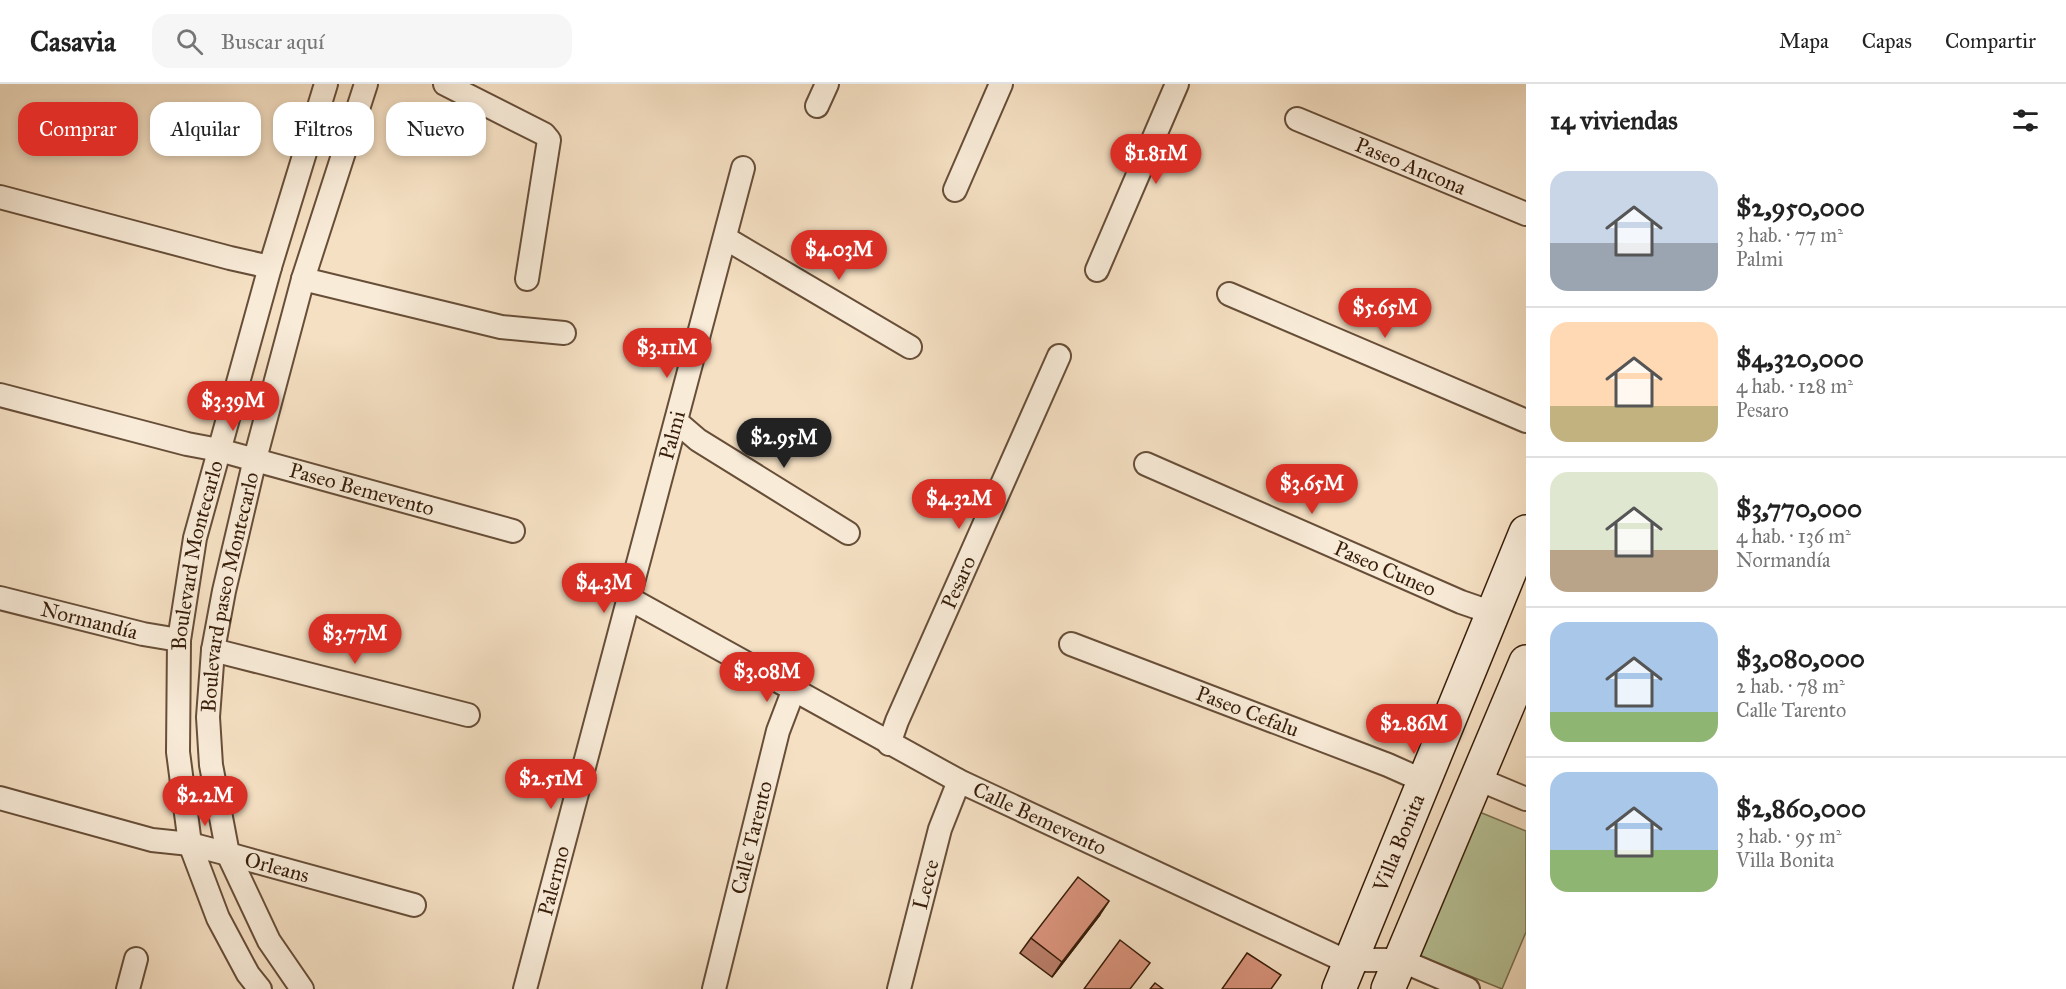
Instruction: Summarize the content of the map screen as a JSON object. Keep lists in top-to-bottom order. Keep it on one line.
{"streets":{"street":["Paseo Ancona","Palmi","Paseo Bemevento","Boulevard Montecarlo","Paseo Cuneo","Pesaro","Boulevard paseo Montecarlo","Normandía","Paseo Cefalu","Calle Bemevento","Calle Tarento","Villa Bonita","Orleans","Palermo","Lecce"]},"crossings":[["Palmi","Calle Bemevento"],["Palmi","Palermo"],["Paseo Bemevento","Boulevard Montecarlo"],["Paseo Bemevento","Boulevard paseo Montecarlo"],["Boulevard Montecarlo","Normandía"],["Boulevard Montecarlo","Orleans"],["Paseo Cuneo","Villa Bonita"],["Pesaro","Calle Bemevento"],["Boulevard paseo Montecarlo","Orleans"],["Paseo Cefalu","Villa Bonita"],["Calle Bemevento","Calle Tarento"],["Calle Bemevento","Villa Bonita"],["Calle Bemevento","Palermo"],["Calle Bemevento","Lecce"]],"page":{"header":"Casavia","search":"Buscar aquí","nav":["Mapa","Capas","Compartir"],"heading":"14 viviendas","chip":["Comprar","Alquilar","Filtros","Nuevo"],"price":["$1.81M","$4.03M","$5.65M","$3.11M","$3.39M","$2.95M","$3.65M","$4.32M","$4.3M","$3.77M","$3.08M","$2.86M","$2.51M","$2.2M"],"list":[{"name":"$2,950,000","note":"3 hab. · 77 m² · Palmi"},{"name":"$4,320,000","note":"4 hab. · 128 m² · Pesaro"},{"name":"$3,770,000","note":"4 hab. · 136 m² · Normandía"},{"name":"$3,080,000","note":"2 hab. · 78 m² · Calle Tarento"},{"name":"$2,860,000","note":"3 hab. · 95 m² · Villa Bonita"}]}}
